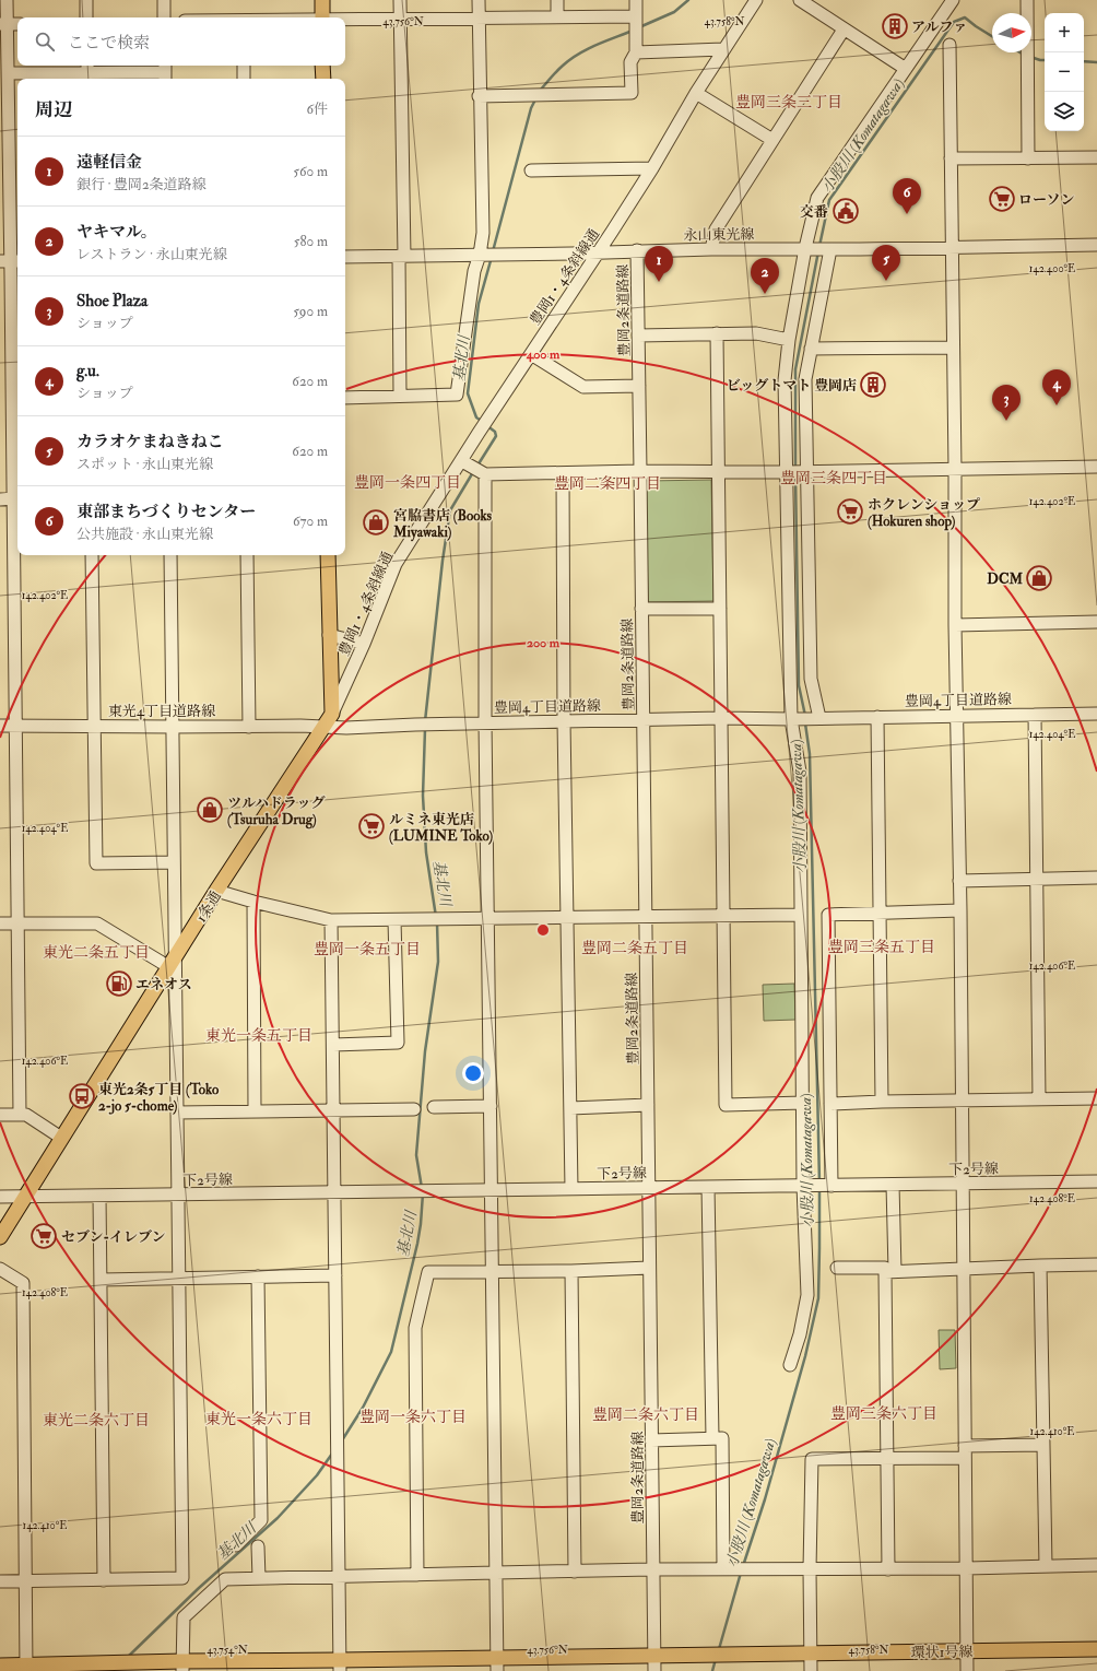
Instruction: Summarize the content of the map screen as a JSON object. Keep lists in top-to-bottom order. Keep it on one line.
{"streets":{"main road":["1条通","環状1号線"],"street":["永山東光線","豊岡1・4条斜線通","豊岡2条道路線","豊岡4丁目道路線","東光4丁目道路線","下2号線"]},"crossings":[["永山東光線","豊岡1・4条斜線通"],["永山東光線","豊岡2条道路線"],["豊岡1・4条斜線通","1条通"],["豊岡2条道路線","豊岡4丁目道路線"],["豊岡2条道路線","下2号線"],["豊岡2条道路線","環状1号線"],["豊岡4丁目道路線","東光4丁目道路線"],["豊岡4丁目道路線","1条通"],["東光4丁目道路線","1条通"],["1条通","下2号線"]],"districts":["豊岡三条三丁目","豊岡三条四丁目","豊岡一条四丁目","豊岡二条四丁目","豊岡三条五丁目","豊岡二条五丁目","豊岡一条五丁目","東光二条五丁目","東光一条五丁目","豊岡三条六丁目","豊岡二条六丁目","豊岡一条六丁目","東光一条六丁目","東光二条六丁目"],"water":["小股川 (Komatagawa)","基北川"],"places":{"building":["アルファ","ビッグトマト 豊岡店"],"supermarket":["ローソン","ホクレンショップ (Hokuren shop)","ルミネ東光店 (LUMINE Toko)","セブン-イレブン"],"public building":["交番"],"shop":["宮脇書店 (Books Miyawaki)","DCM","ツルハドラッグ (Tsuruha Drug)"],"fuel station":["エネオス"],"bus stop":["東光2条5丁目 (Toko 2-jo 5-chome)"]},"north":"right","page":{"map_buttons":["+","−"],"search":"ここで検索","heading":["周辺","6件"],"list":[{"mark":"1","name":"遠軽信金","note":"銀行 · 豊岡2条道路線","value":"560 m"},{"mark":"2","name":"ヤキマル。","note":"レストラン · 永山東光線","value":"580 m"},{"mark":"3","name":"Shoe Plaza","note":"ショップ","value":"590 m"},{"mark":"4","name":"g.u.","note":"ショップ","value":"620 m"},{"mark":"5","name":"カラオケまねきねこ","note":"スポット · 永山東光線","value":"620 m"},{"mark":"6","name":"東部まちづくりセンター","note":"公共施設 · 永山東光線","value":"670 m"}],"pins":["6","5","1","2","4","3"]},"coordinates":["43.756°N","43.758°N","142.400°E","142.402°E","142.404°E","142.406°E","142.408°E","142.410°E","43.754°N"],"rings":["400 m","200 m"]}
